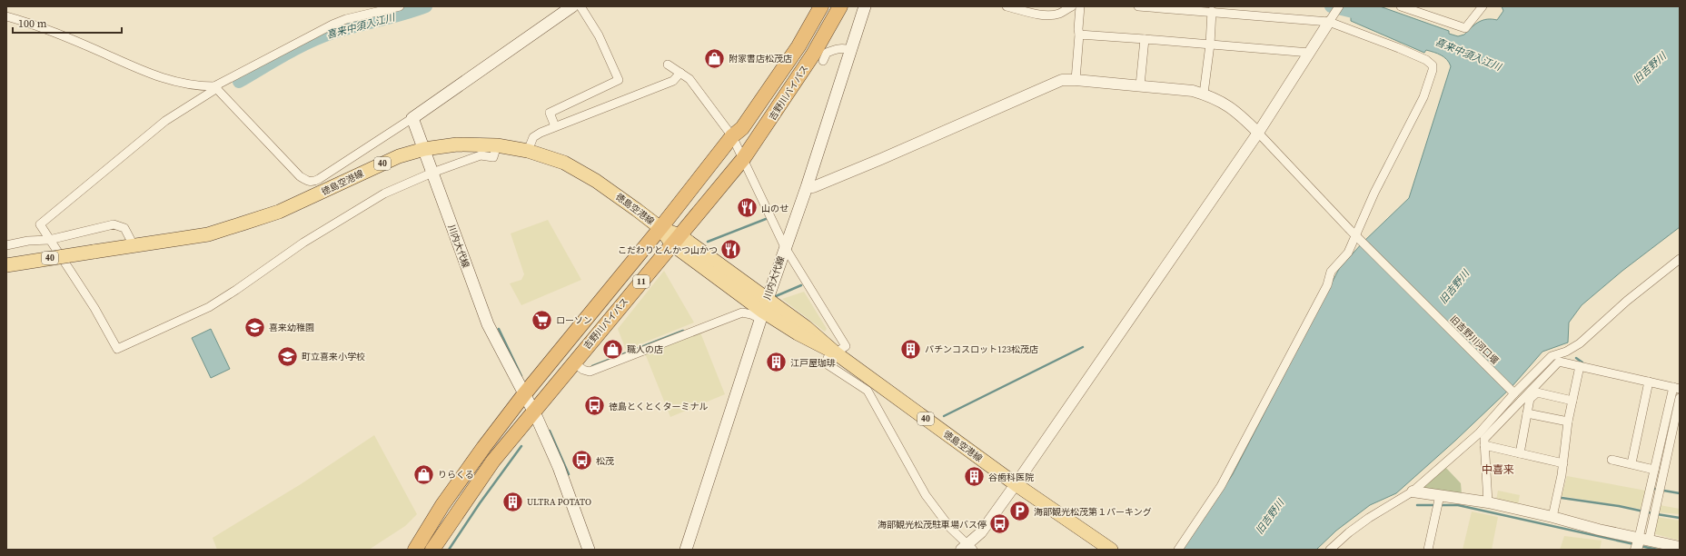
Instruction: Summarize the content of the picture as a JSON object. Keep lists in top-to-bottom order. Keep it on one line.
{"streets":{"highway":["吉野川バイパス","11"],"main road":["40","徳島空港線","川内大代線"],"street":["旧吉野川河口堰"]},"crossings":[["吉野川バイパス","徳島空港線"],["吉野川バイパス","川内大代線"],["徳島空港線","川内大代線"]],"districts":["中喜来"],"water":["喜来中須入江川","旧吉野川"],"places":{"shop":["附家書店松茂店","職人の店","りらくる"],"restaurant":["山のせ","こだわりとんかつ山かつ"],"supermarket":["ローソン"],"school or university":["喜来幼稚園","町立喜来小学校"],"building":["パチンコスロット123松茂店","江戸屋珈琲","谷歯科医院","ULTRA POTATO"],"bus stop":["徳島とくとくターミナル","松茂","海部観光松茂駐車場バス停"],"parking":["海部観光松茂第１パーキング"]},"scale_bar":"100 m"}
